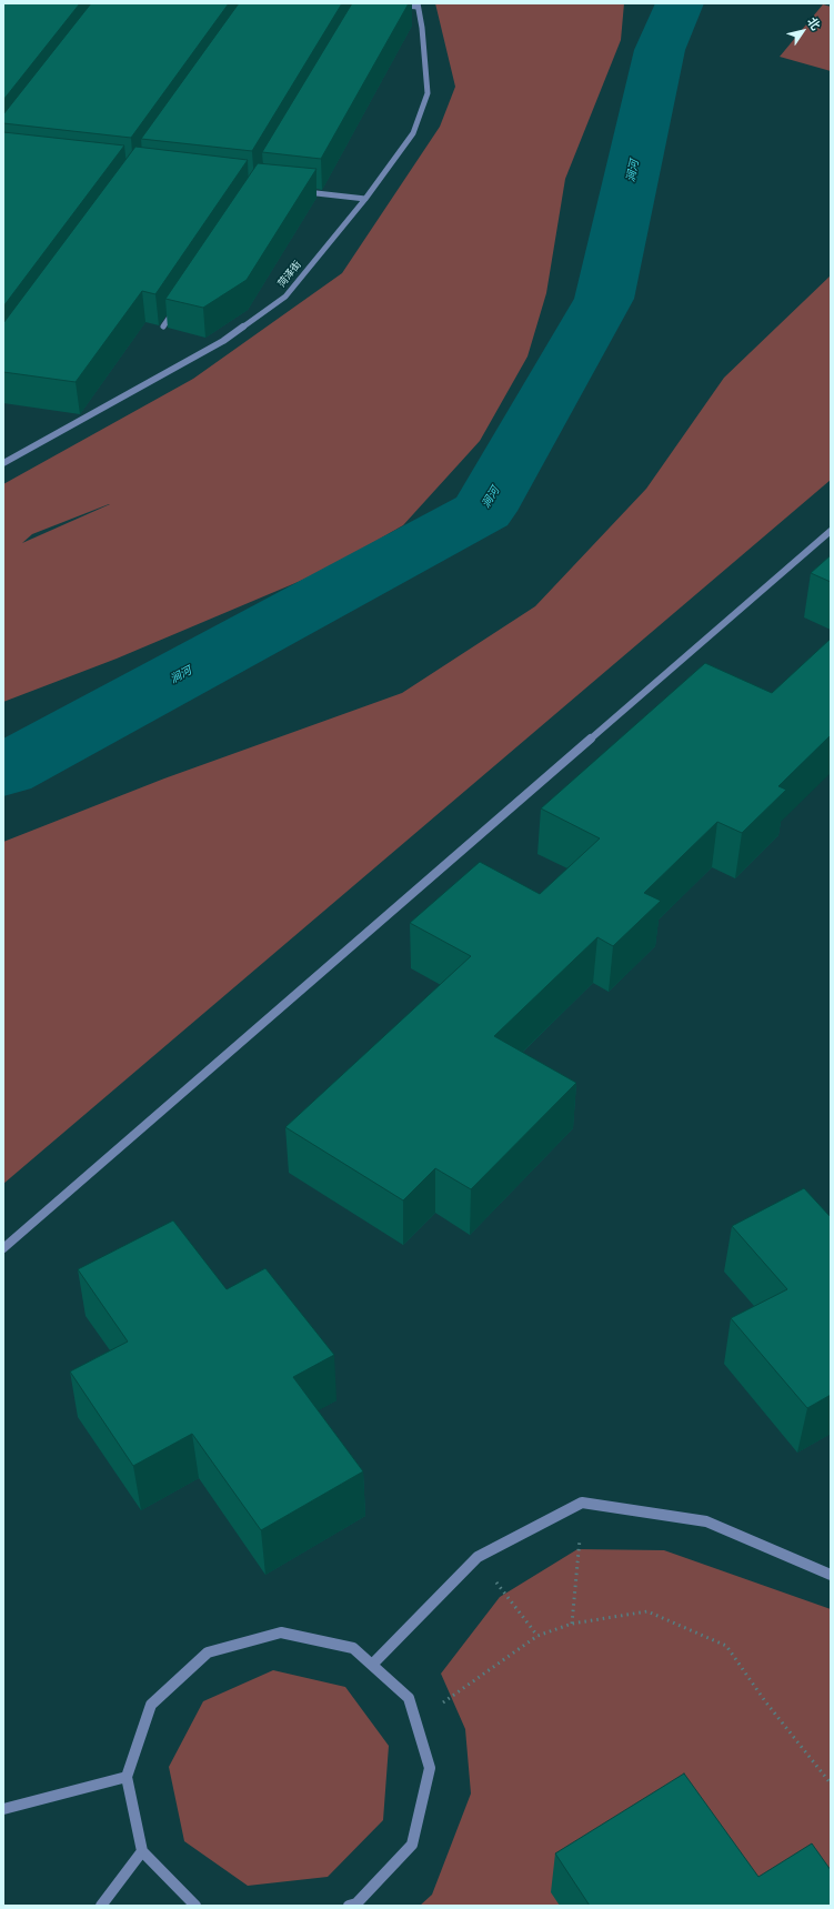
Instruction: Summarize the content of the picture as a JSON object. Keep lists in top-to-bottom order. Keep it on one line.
{"streets":{"street":["菏泽街"]},"water":["涧河"],"north":"top right"}
